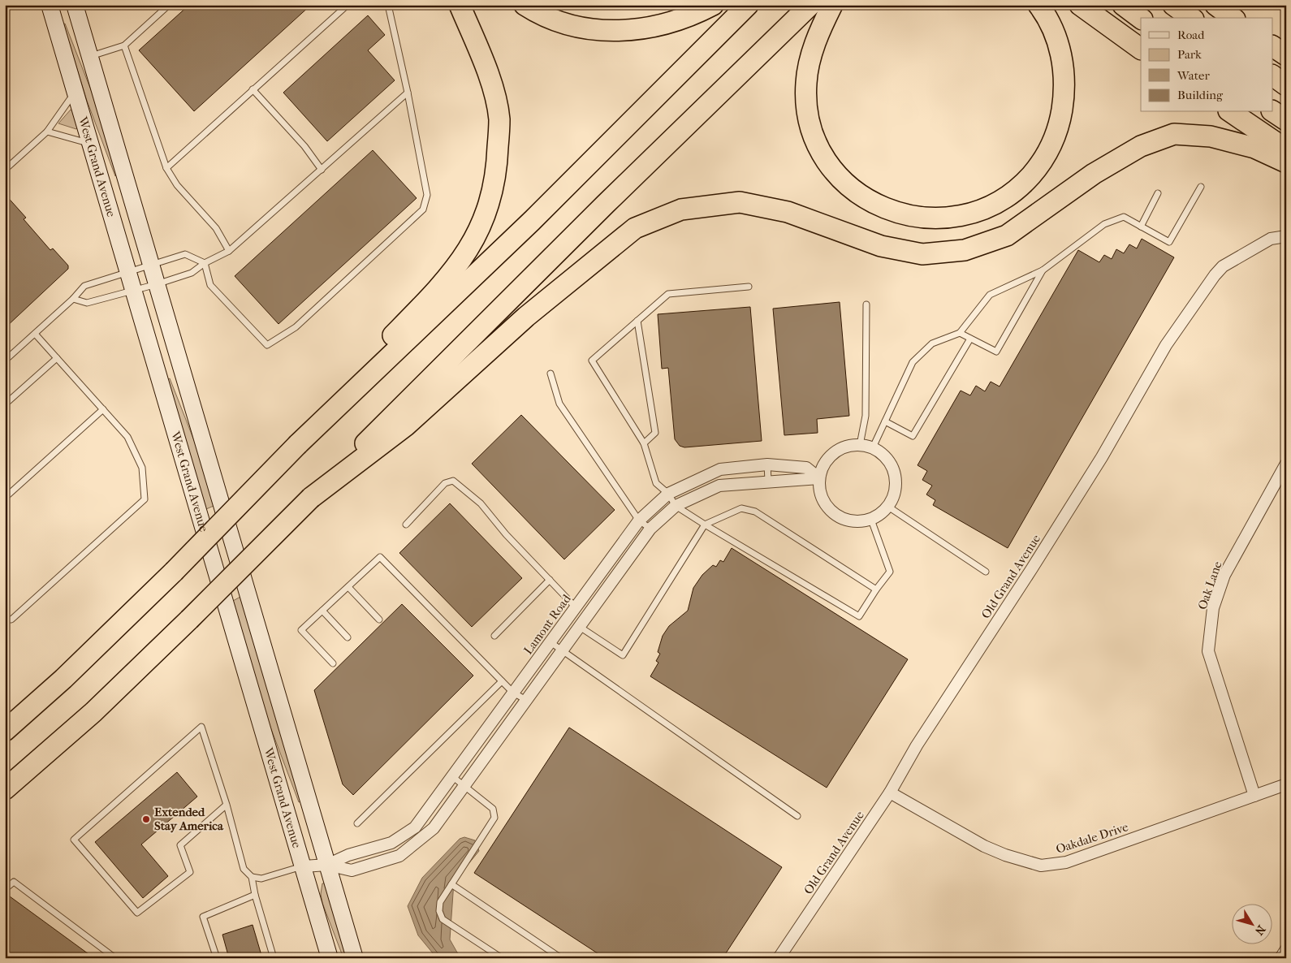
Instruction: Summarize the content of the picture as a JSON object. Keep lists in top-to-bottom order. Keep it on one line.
{"streets":{"main road":["West Grand Avenue"],"street":["Old Grand Avenue","Oak Lane","Lamont Road","Oakdale Drive"]},"crossings":[["West Grand Avenue","Lamont Road"],["Old Grand Avenue","Oakdale Drive"],["Oak Lane","Oakdale Drive"]],"places":["Extended Stay America"],"legend":["Road","Park","Water","Building"],"north":"bottom right"}
